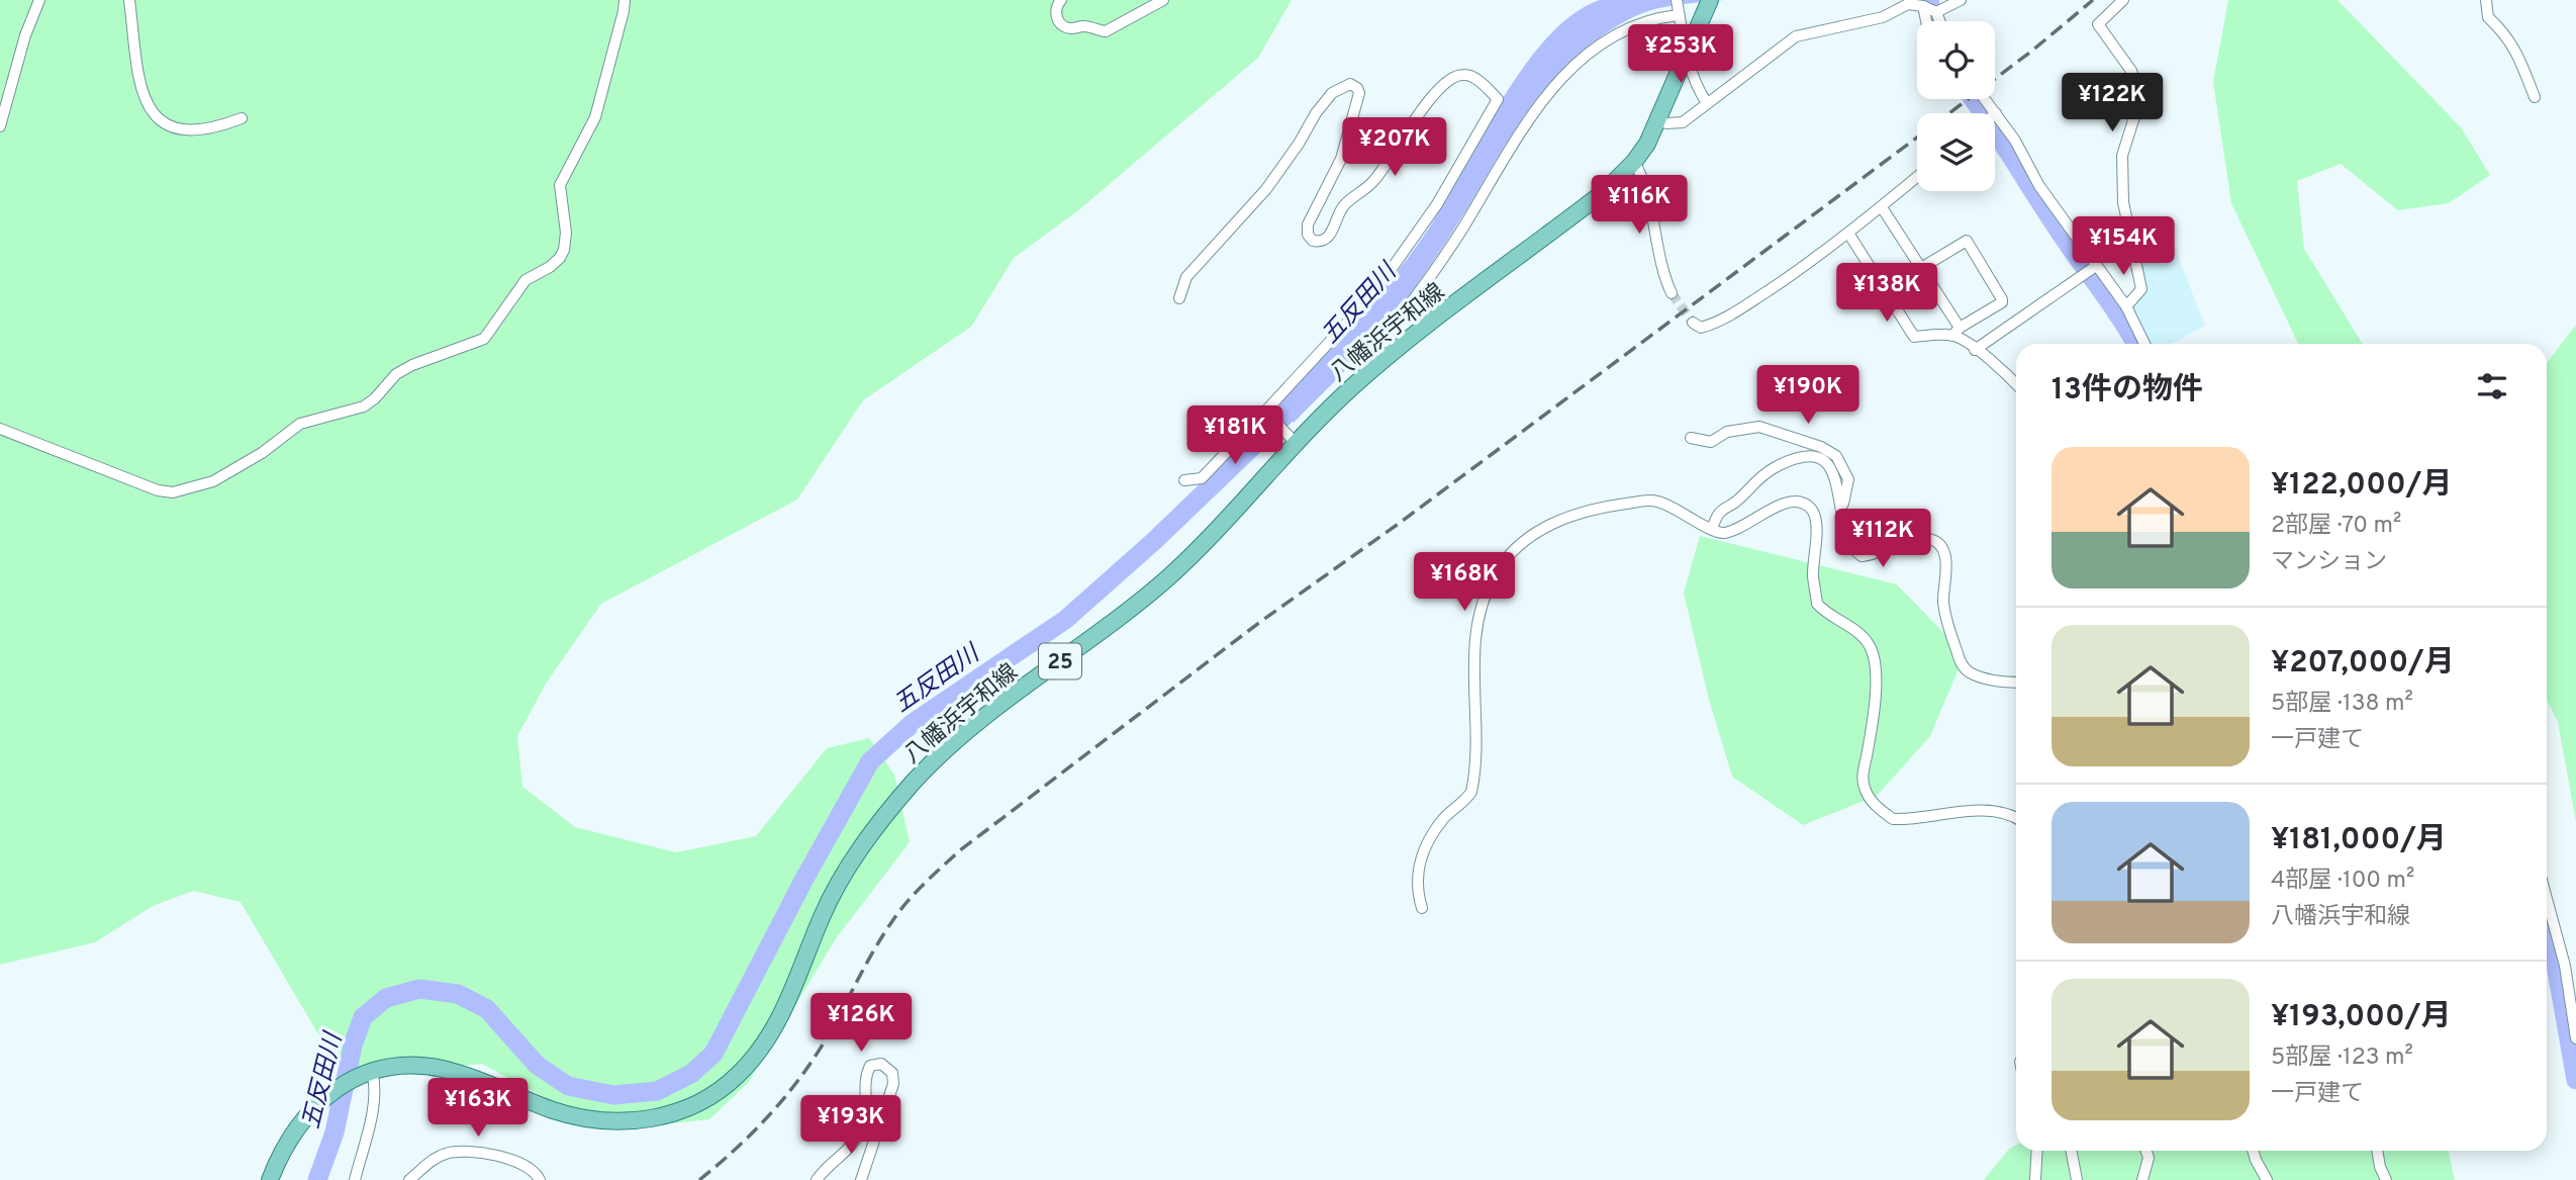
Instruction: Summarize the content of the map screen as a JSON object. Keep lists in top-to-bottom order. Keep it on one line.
{"streets":{"main road":["八幡浜宇和線","25"]},"water":["五反田川"],"page":{"price":["¥253K","¥122K","¥207K","¥116K","¥154K","¥138K","¥190K","¥181K","¥112K","¥168K","¥126K","¥163K","¥193K"],"heading":"13件の物件","list":[{"name":"¥122,000/月","note":"2部屋 · 70 m² · マンション"},{"name":"¥207,000/月","note":"5部屋 · 138 m² · 一戸建て"},{"name":"¥181,000/月","note":"4部屋 · 100 m² · 八幡浜宇和線"},{"name":"¥193,000/月","note":"5部屋 · 123 m² · 一戸建て"}]}}
